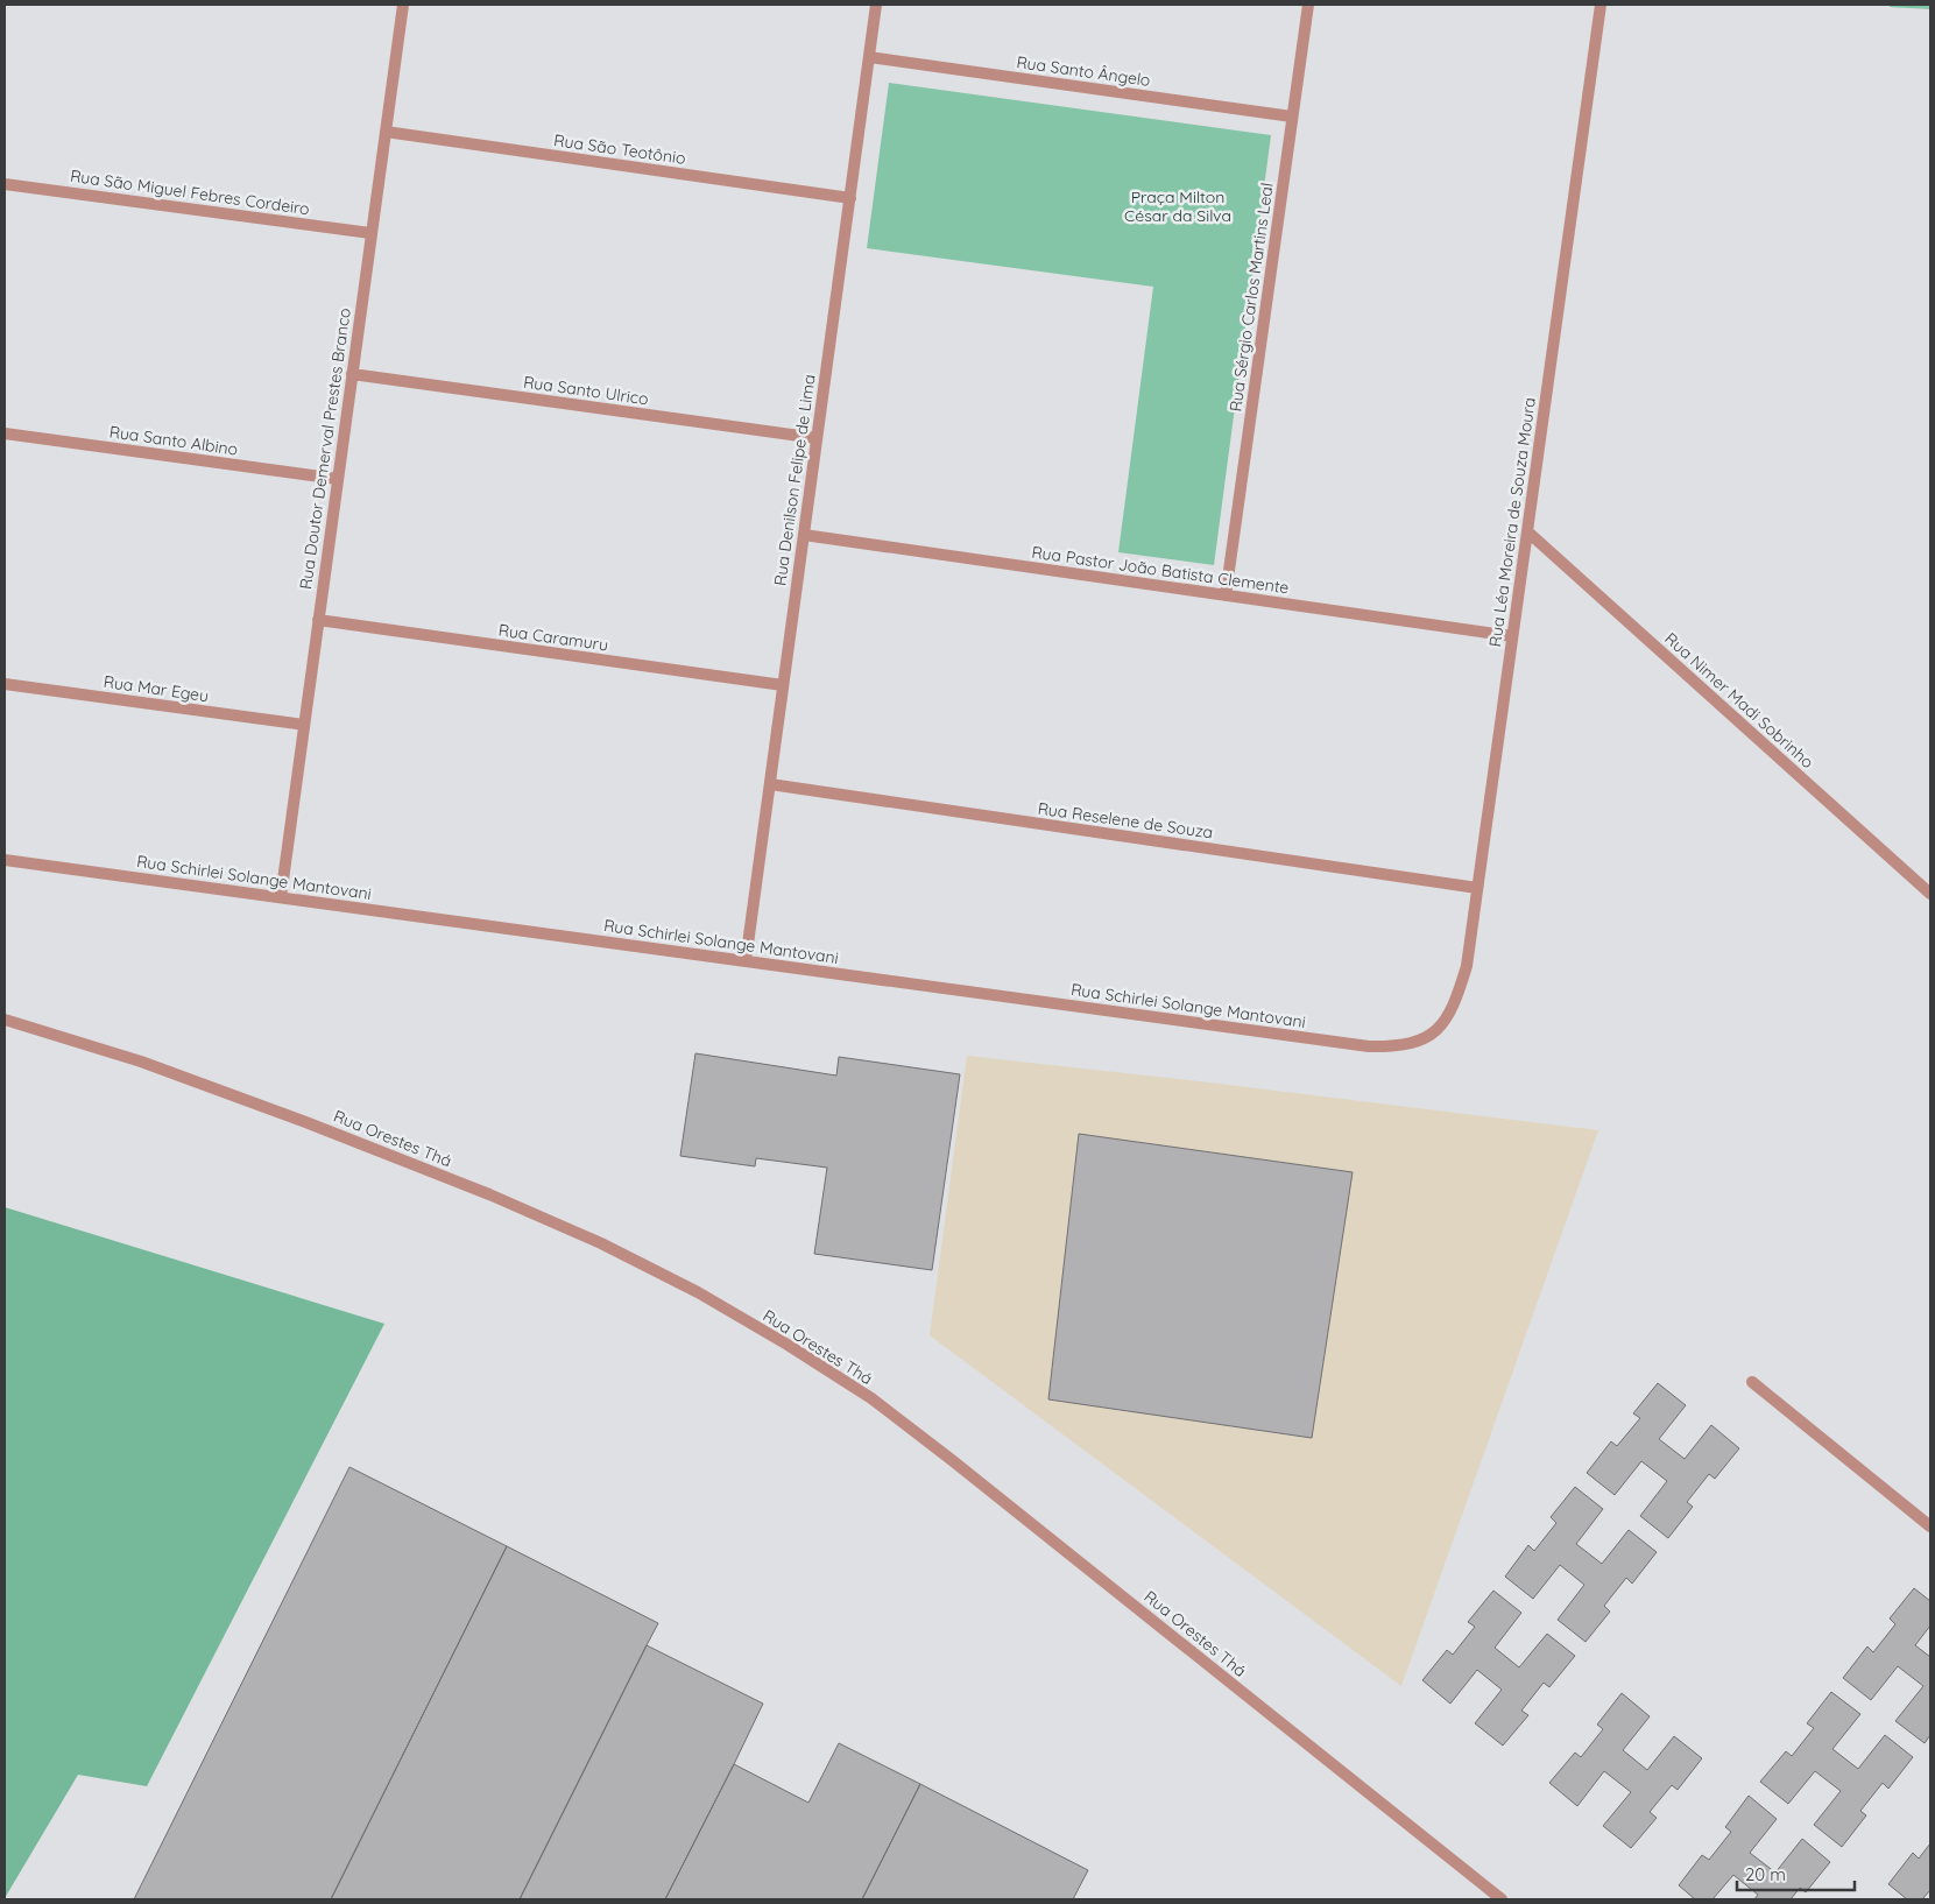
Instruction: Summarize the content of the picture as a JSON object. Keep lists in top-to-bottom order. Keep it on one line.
{"streets":{"street":["Rua Santo Ângelo","Rua São Teotônio","Rua São Miguel Febres Cordeiro","Rua Sérgio Carlos Martins Leal","Rua Santo Ulrico","Rua Santo Albino","Rua Doutor Demerval Prestes Branco","Rua Denilson Felipe de Lima","Rua Léa Moreira de Souza Moura","Rua Pastor João Batista Clemente","Rua Caramuru","Rua Mar Egeu","Rua Nimer Madi Sobrinho","Rua Reselene de Souza","Rua Schirlei Solange Mantovani","Rua Orestes Thá"]},"crossings":[["Rua Santo Ângelo","Rua Sérgio Carlos Martins Leal"],["Rua Santo Ângelo","Rua Denilson Felipe de Lima"],["Rua São Teotônio","Rua Doutor Demerval Prestes Branco"],["Rua São Teotônio","Rua Denilson Felipe de Lima"],["Rua São Miguel Febres Cordeiro","Rua Doutor Demerval Prestes Branco"],["Rua Sérgio Carlos Martins Leal","Rua Pastor João Batista Clemente"],["Rua Santo Ulrico","Rua Doutor Demerval Prestes Branco"],["Rua Santo Ulrico","Rua Denilson Felipe de Lima"],["Rua Santo Albino","Rua Doutor Demerval Prestes Branco"],["Rua Doutor Demerval Prestes Branco","Rua Caramuru"],["Rua Doutor Demerval Prestes Branco","Rua Mar Egeu"],["Rua Doutor Demerval Prestes Branco","Rua Schirlei Solange Mantovani"],["Rua Denilson Felipe de Lima","Rua Pastor João Batista Clemente"],["Rua Denilson Felipe de Lima","Rua Caramuru"],["Rua Denilson Felipe de Lima","Rua Reselene de Souza"],["Rua Denilson Felipe de Lima","Rua Schirlei Solange Mantovani"],["Rua Léa Moreira de Souza Moura","Rua Pastor João Batista Clemente"],["Rua Léa Moreira de Souza Moura","Rua Nimer Madi Sobrinho"],["Rua Léa Moreira de Souza Moura","Rua Reselene de Souza"],["Rua Léa Moreira de Souza Moura","Rua Schirlei Solange Mantovani"]],"parks":["Praça Milton César da Silva"],"scale_bar":"20 m"}
